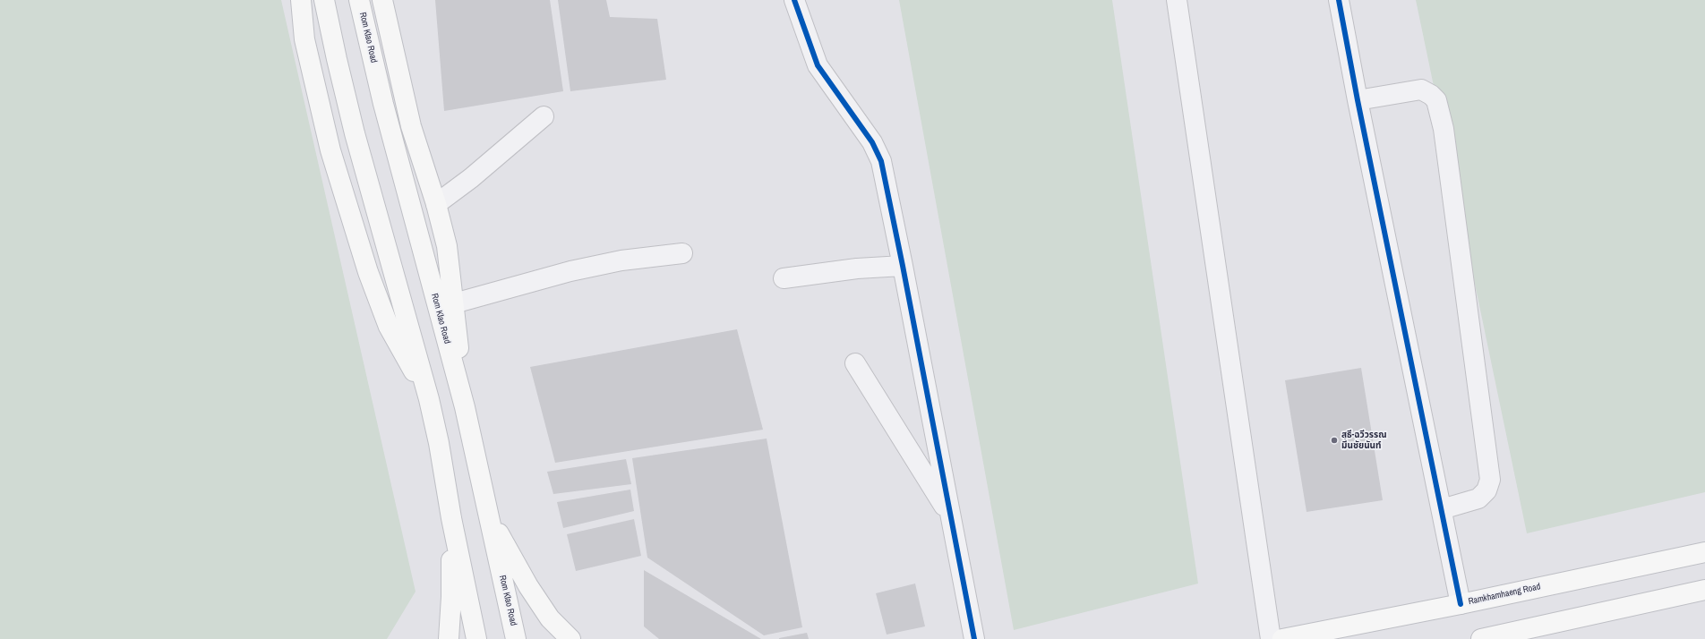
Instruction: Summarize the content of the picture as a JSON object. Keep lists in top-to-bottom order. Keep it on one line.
{"streets":{"main road":["Rom Klao Road","Ramkhamhaeng Road"]},"places":["สุธี-ฉวีวรรณ มีนชัยนันท์"]}
